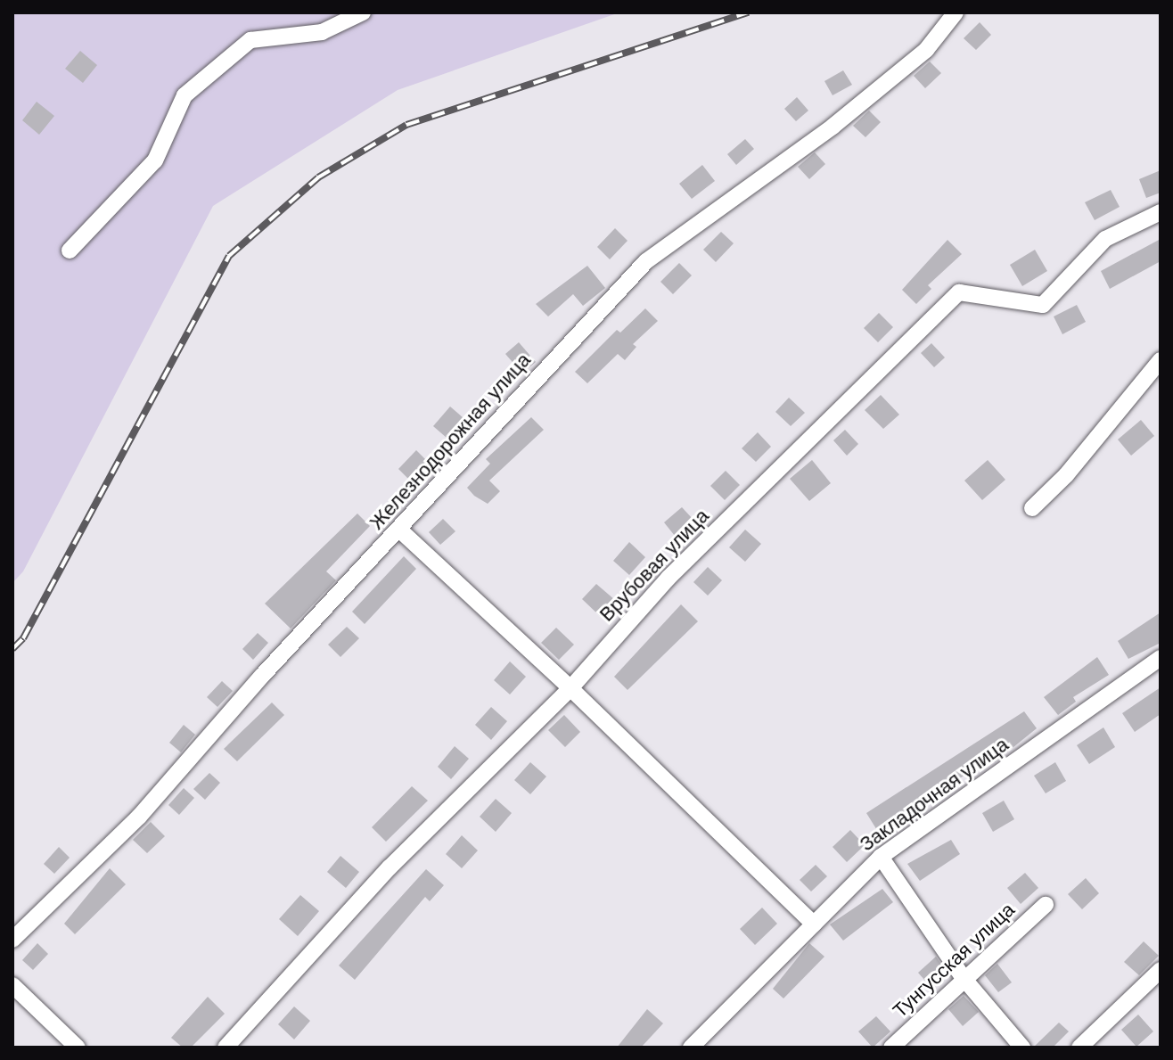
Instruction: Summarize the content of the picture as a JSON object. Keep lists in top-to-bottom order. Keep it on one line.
{"streets":{"street":["Железнодорожная улица","Врубовая улица","Закладочная улица","Тунгусская улица"]}}
